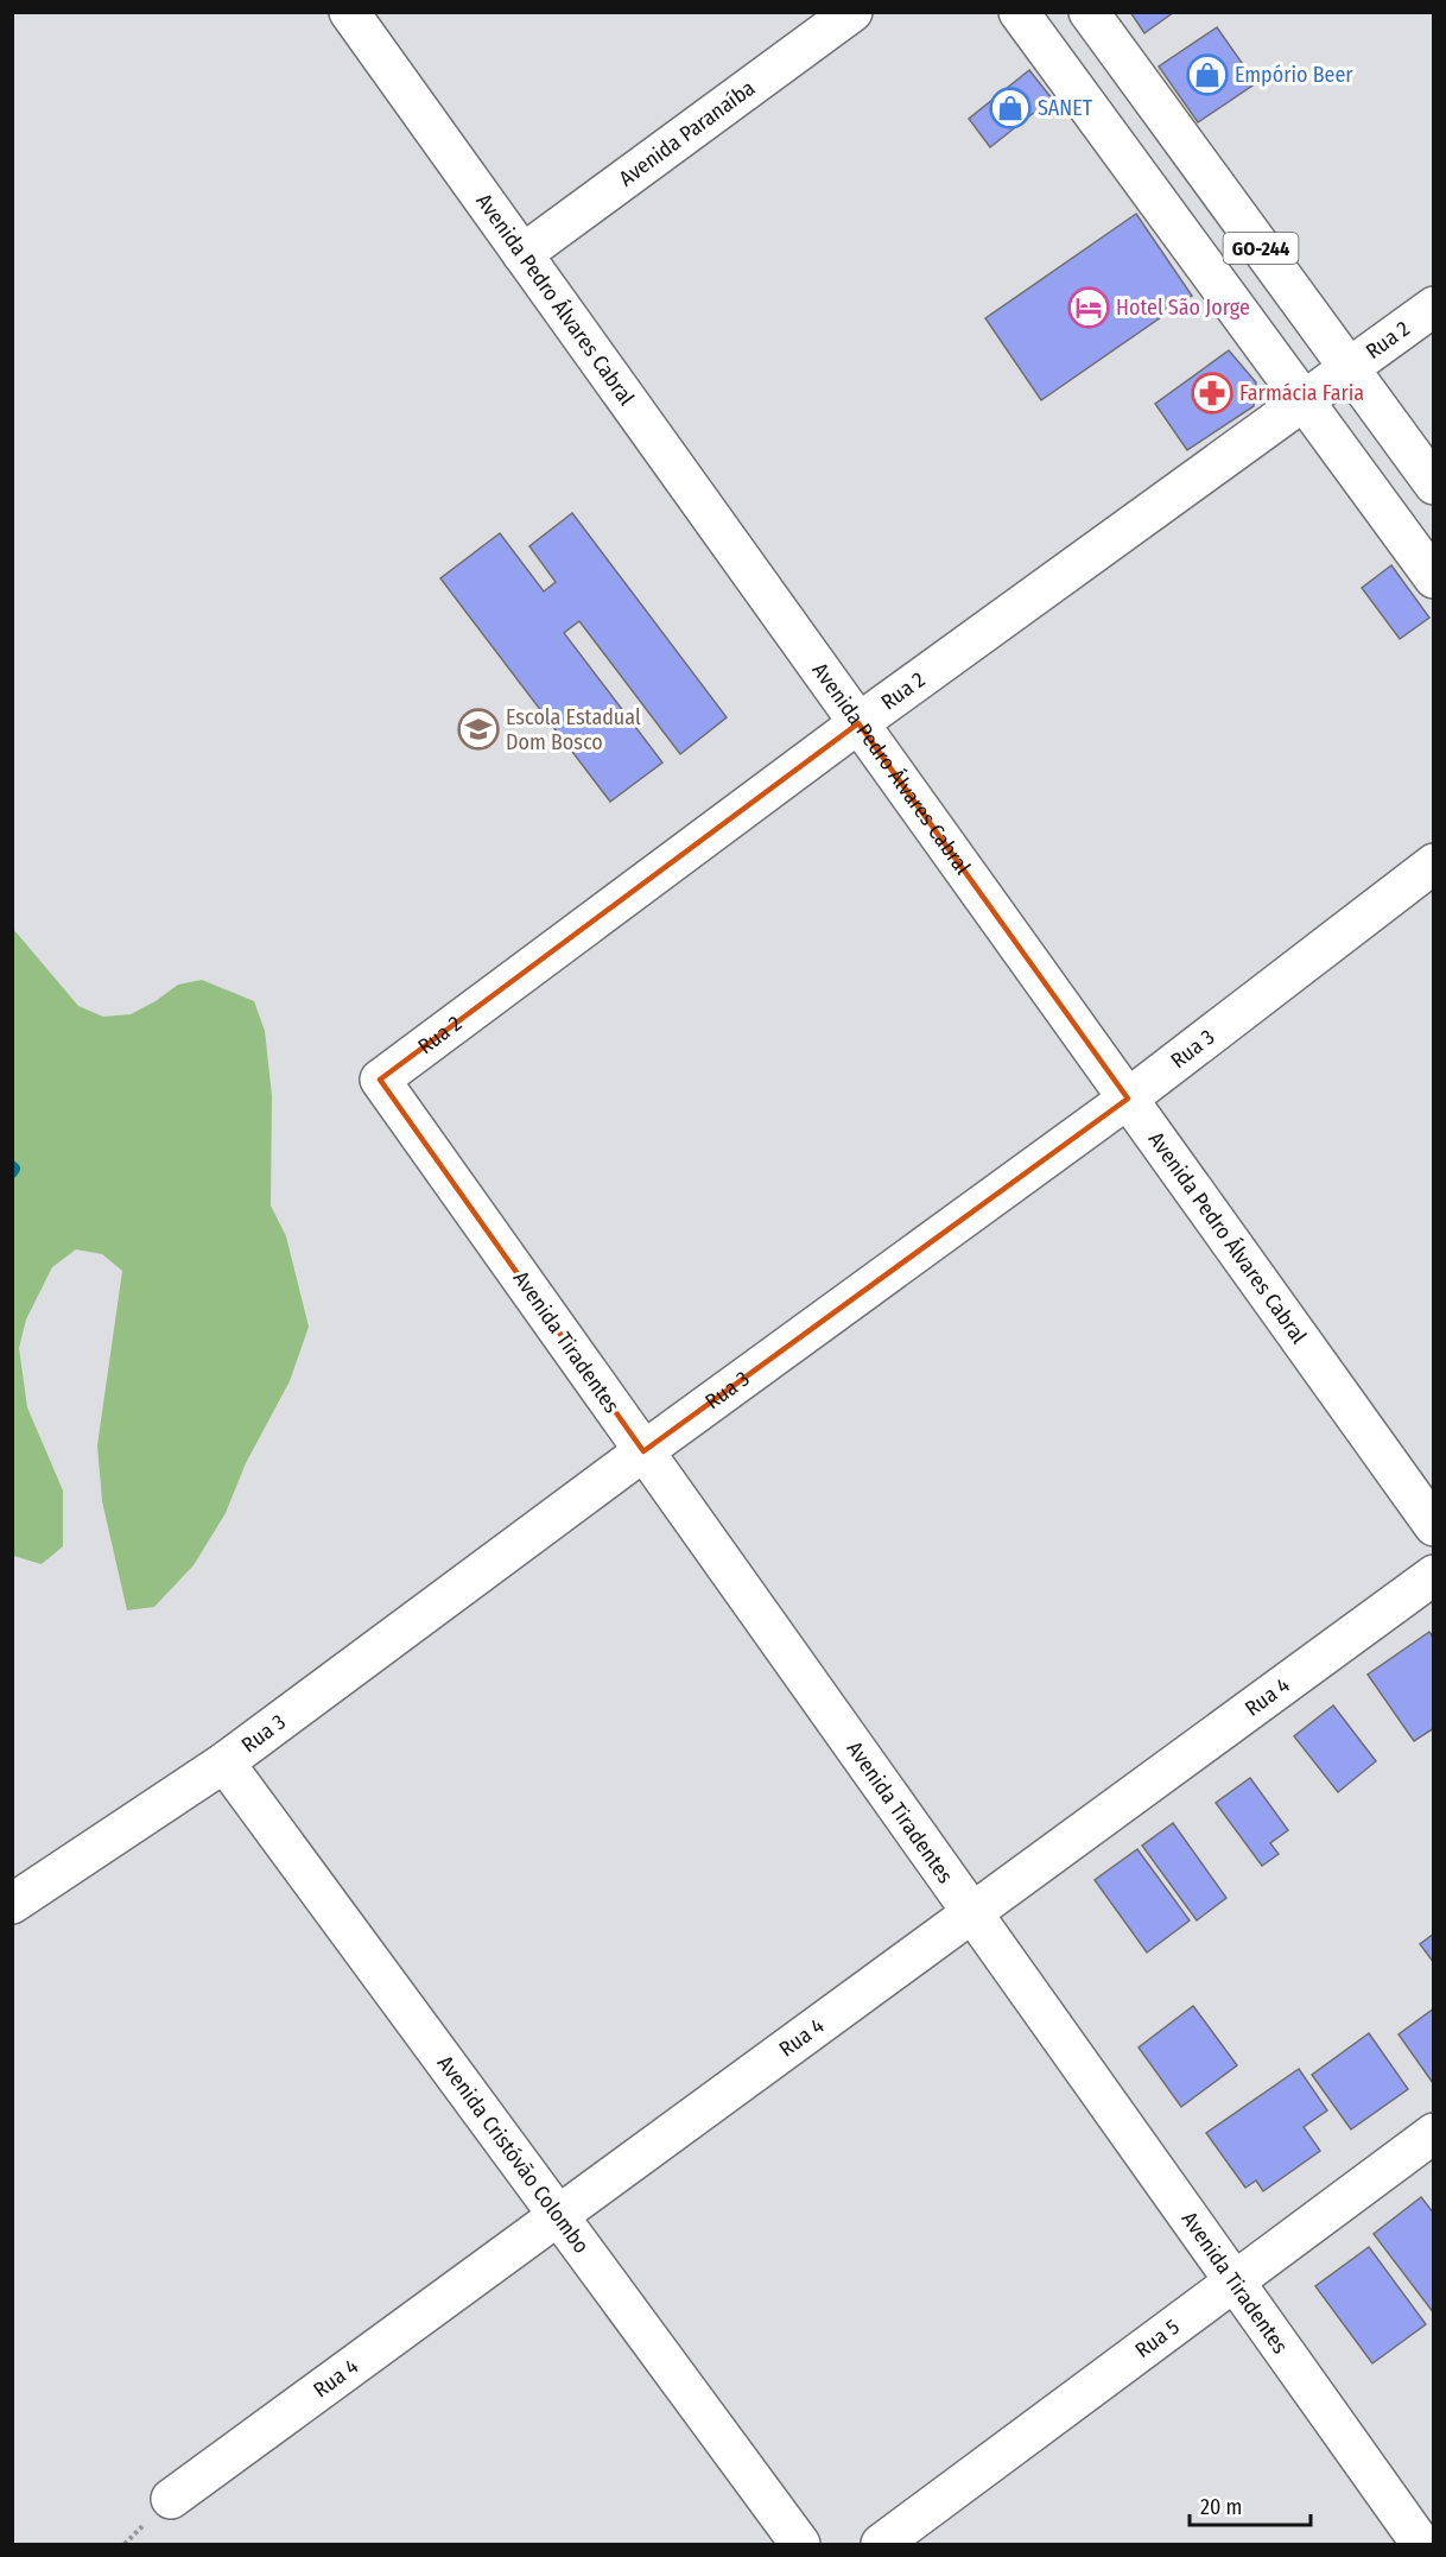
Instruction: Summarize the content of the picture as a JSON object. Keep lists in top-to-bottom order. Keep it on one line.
{"streets":{"street":["Avenida Paranaíba","GO-244","Avenida Pedro Álvares Cabral","Rua 2","Rua 3","Avenida Tiradentes","Rua 4","Avenida Cristóvão Colombo","Rua 5"]},"crossings":[["Avenida Paranaíba","Avenida Pedro Álvares Cabral"],["GO-244","Rua 2"],["Avenida Pedro Álvares Cabral","Rua 2"],["Avenida Pedro Álvares Cabral","Rua 3"],["Rua 2","Avenida Tiradentes"],["Rua 3","Avenida Tiradentes"],["Rua 3","Avenida Cristóvão Colombo"],["Avenida Tiradentes","Rua 4"],["Avenida Tiradentes","Rua 5"],["Rua 4","Avenida Cristóvão Colombo"]],"places":{"shop":["Empório Beer","SANET"],"hotel":["Hotel São Jorge"],"pharmacy":["Farmácia Faria"],"school or university":["Escola Estadual Dom Bosco"]},"scale_bar":"20 m"}
